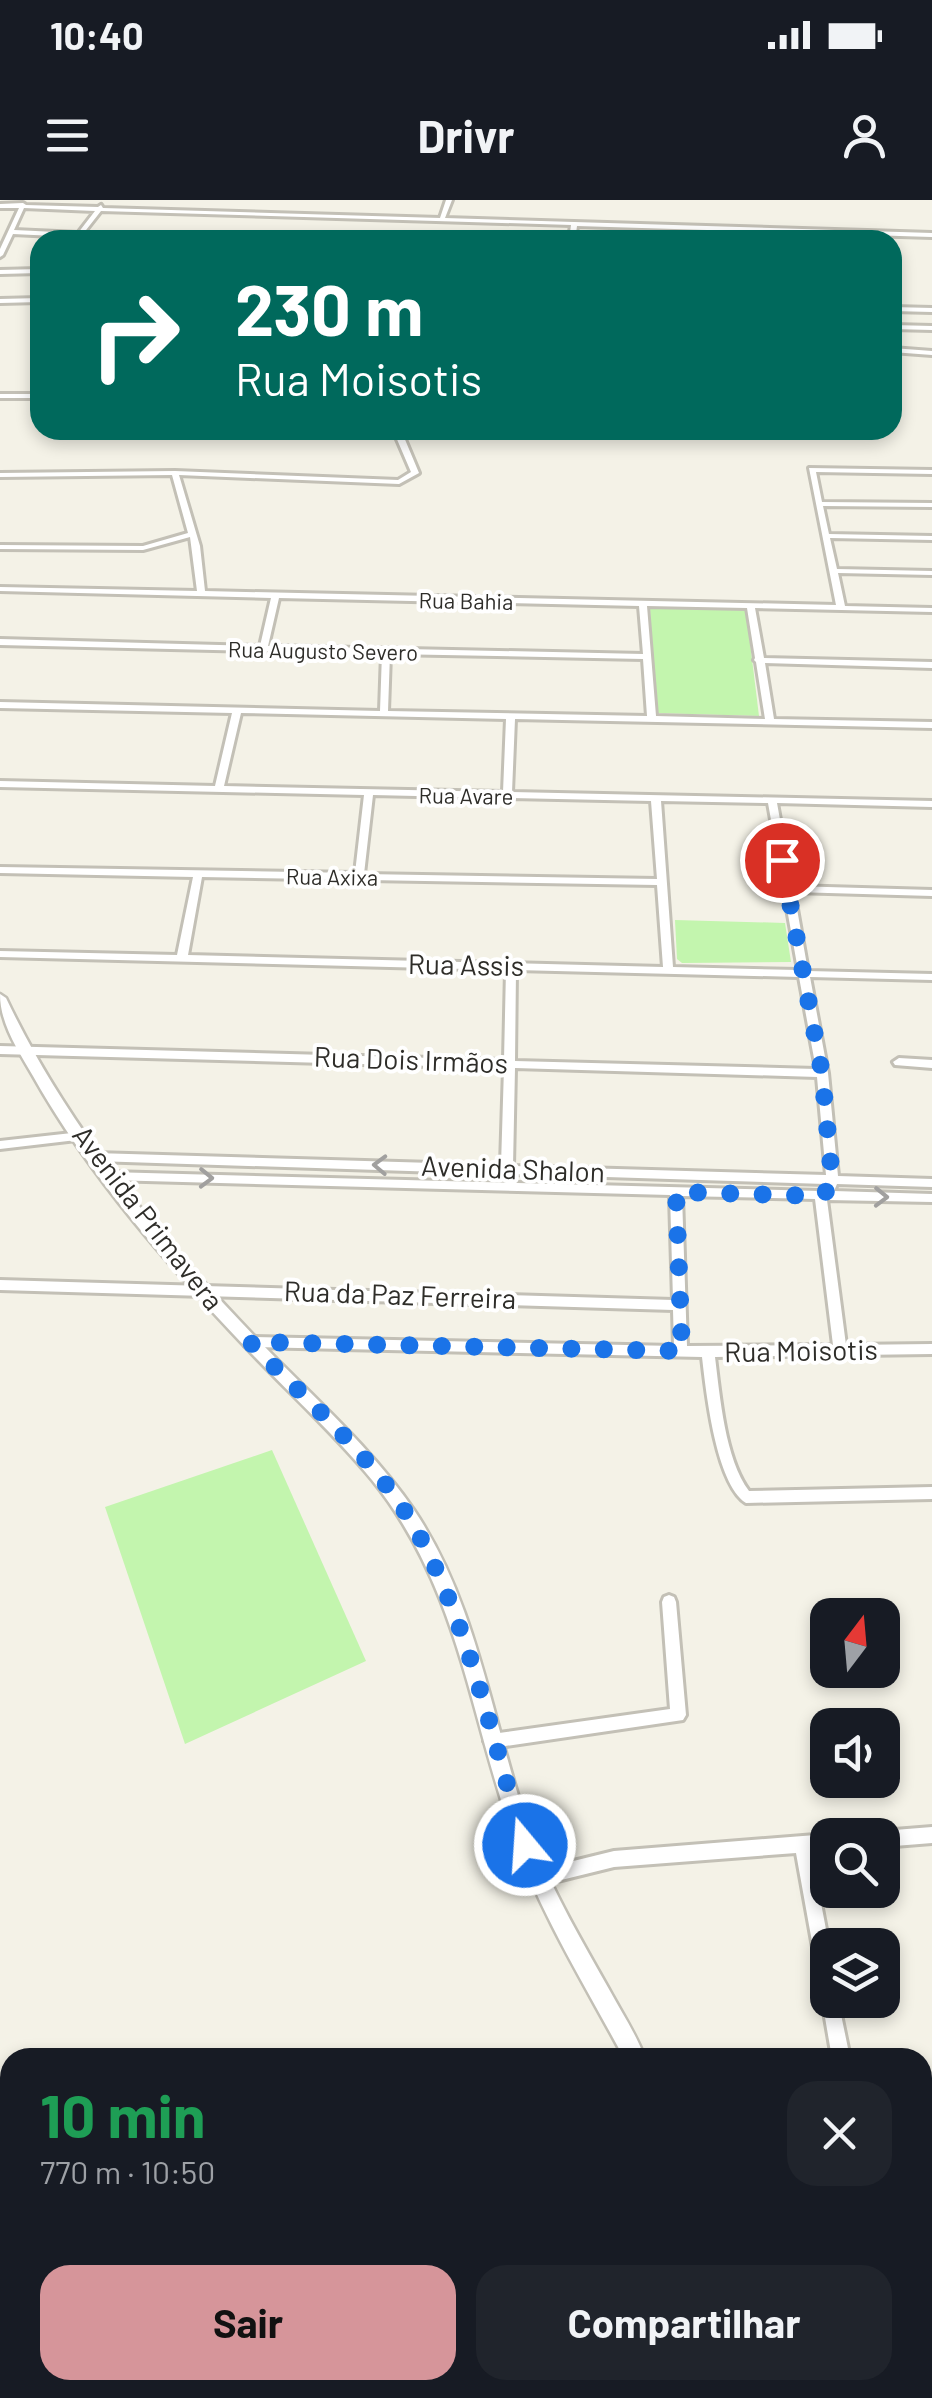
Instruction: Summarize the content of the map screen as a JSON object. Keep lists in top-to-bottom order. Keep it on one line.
{"streets":{"street":["Rua Bahia","Rua Augusto Severo","Rua Avare","Rua Axixa","Rua Assis","Rua Dois Irmãos","Avenida Shalon","Avenida Primavera","Rua da Paz Ferreira","Rua Moisotis"]},"crossings":[["Rua Dois Irmãos","Avenida Primavera"],["Avenida Shalon","Avenida Primavera"],["Avenida Primavera","Rua da Paz Ferreira"],["Avenida Primavera","Rua Moisotis"]],"north":"top","page":{"status":"10:40","header":"Drivr","turn":["230 m","Rua Moisotis"],"heading":["10 min","770 m · 10:50"],"buttons":["Sair","Compartilhar"]}}
